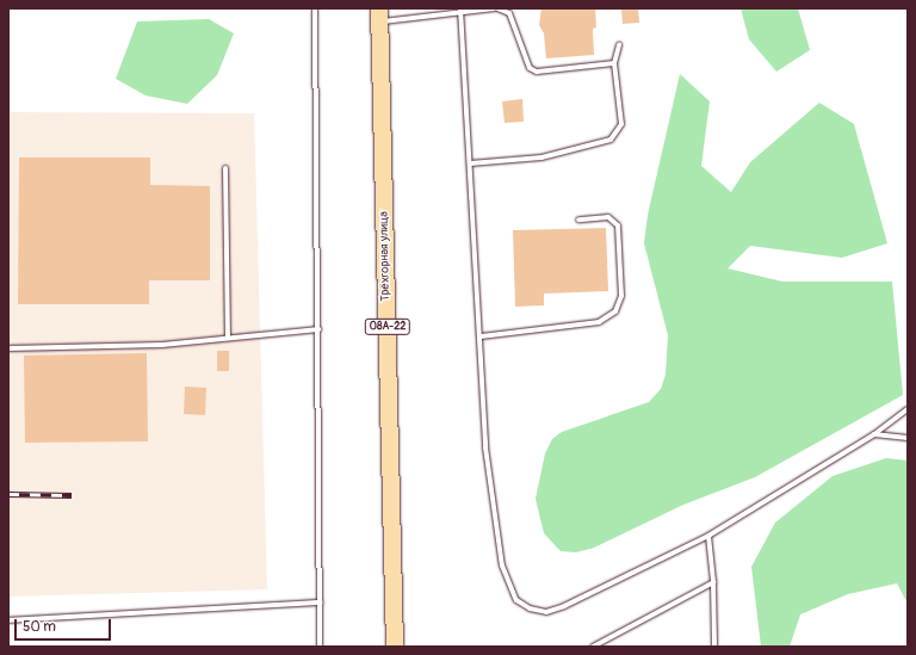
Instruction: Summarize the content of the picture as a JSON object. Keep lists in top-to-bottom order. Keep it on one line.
{"streets":{"highway":["Трёхгорная улица","08А-22"]},"scale_bar":"50 m"}
